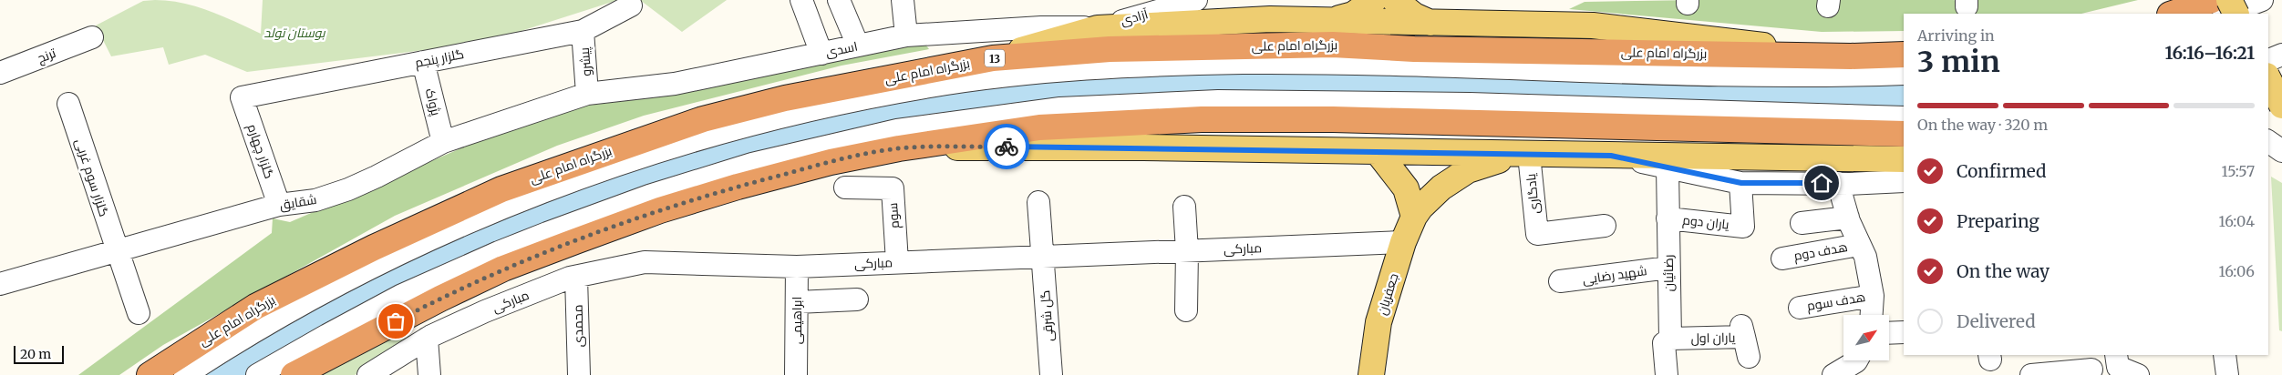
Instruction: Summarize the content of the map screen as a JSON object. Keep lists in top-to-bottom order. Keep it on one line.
{"streets":{"highway":["بزرگراه امام علی","13"],"main road":["جعفریان"],"street":["آزادی","اسدی","ترنج","گلزار پنجم","پیشرو","پژواک","گلزار چهارم","گلزار سوم غربی","یادگاری","شقایق","سوم","یاران دوم","مبارکی","هدف دوم","رضائیان","شهید رضایی","هدف سوم","گل شرقی","ابراهیمی","محمدی","یاران اول"]},"crossings":[["آزادی","اسدی"],["اسدی","پیشرو"],["اسدی","شقایق"],["گلزار پنجم","پیشرو"],["گلزار پنجم","پژواک"],["گلزار پنجم","گلزار چهارم"],["پیشرو","شقایق"],["پژواک","شقایق"],["گلزار چهارم","شقایق"],["گلزار سوم غربی","شقایق"],["یادگاری","جعفریان"],["سوم","مبارکی"],["یاران دوم","رضائیان"],["مبارکی","جعفریان"],["مبارکی","گل شرقی"],["مبارکی","ابراهیمی"],["مبارکی","محمدی"],["رضائیان","شهید رضایی"],["رضائیان","یاران اول"]],"parks":["بوستان تولد"],"scale_bar":"20 m","north":"top right","page":{"heading":["3 min","Arriving in","16:16–16:21"],"bar":"On the way · 320 m","list":[["Confirmed","15:57"],["Preparing","16:04"],["On the way","16:06"],"Delivered"],"scale":"20 m"}}
